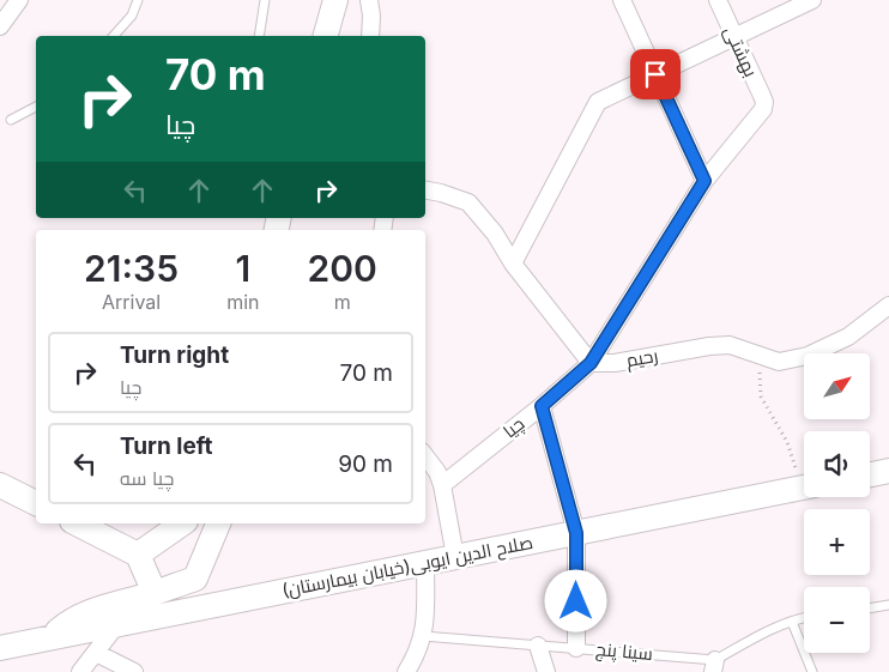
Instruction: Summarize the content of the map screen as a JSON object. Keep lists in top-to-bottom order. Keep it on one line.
{"streets":{"main road":["صلاح الدین ایوبی(خیابان بیمارستان)"],"street":["بهشتی","رحیم","چیا"],"lane":["سینا پنج"]},"crossings":[["بهشتی","چیا"],["رحیم","چیا"]],"north":"top right","page":{"turn":["70 m","چیا"],"eta":["21:35","Arrival","1","min","200","m"],"list":[{"name":"Turn right","note":"چیا","value":"70 m"},{"name":"Turn left","note":"چیا سه","value":"90 m"}],"map_buttons":["+","−"]}}
